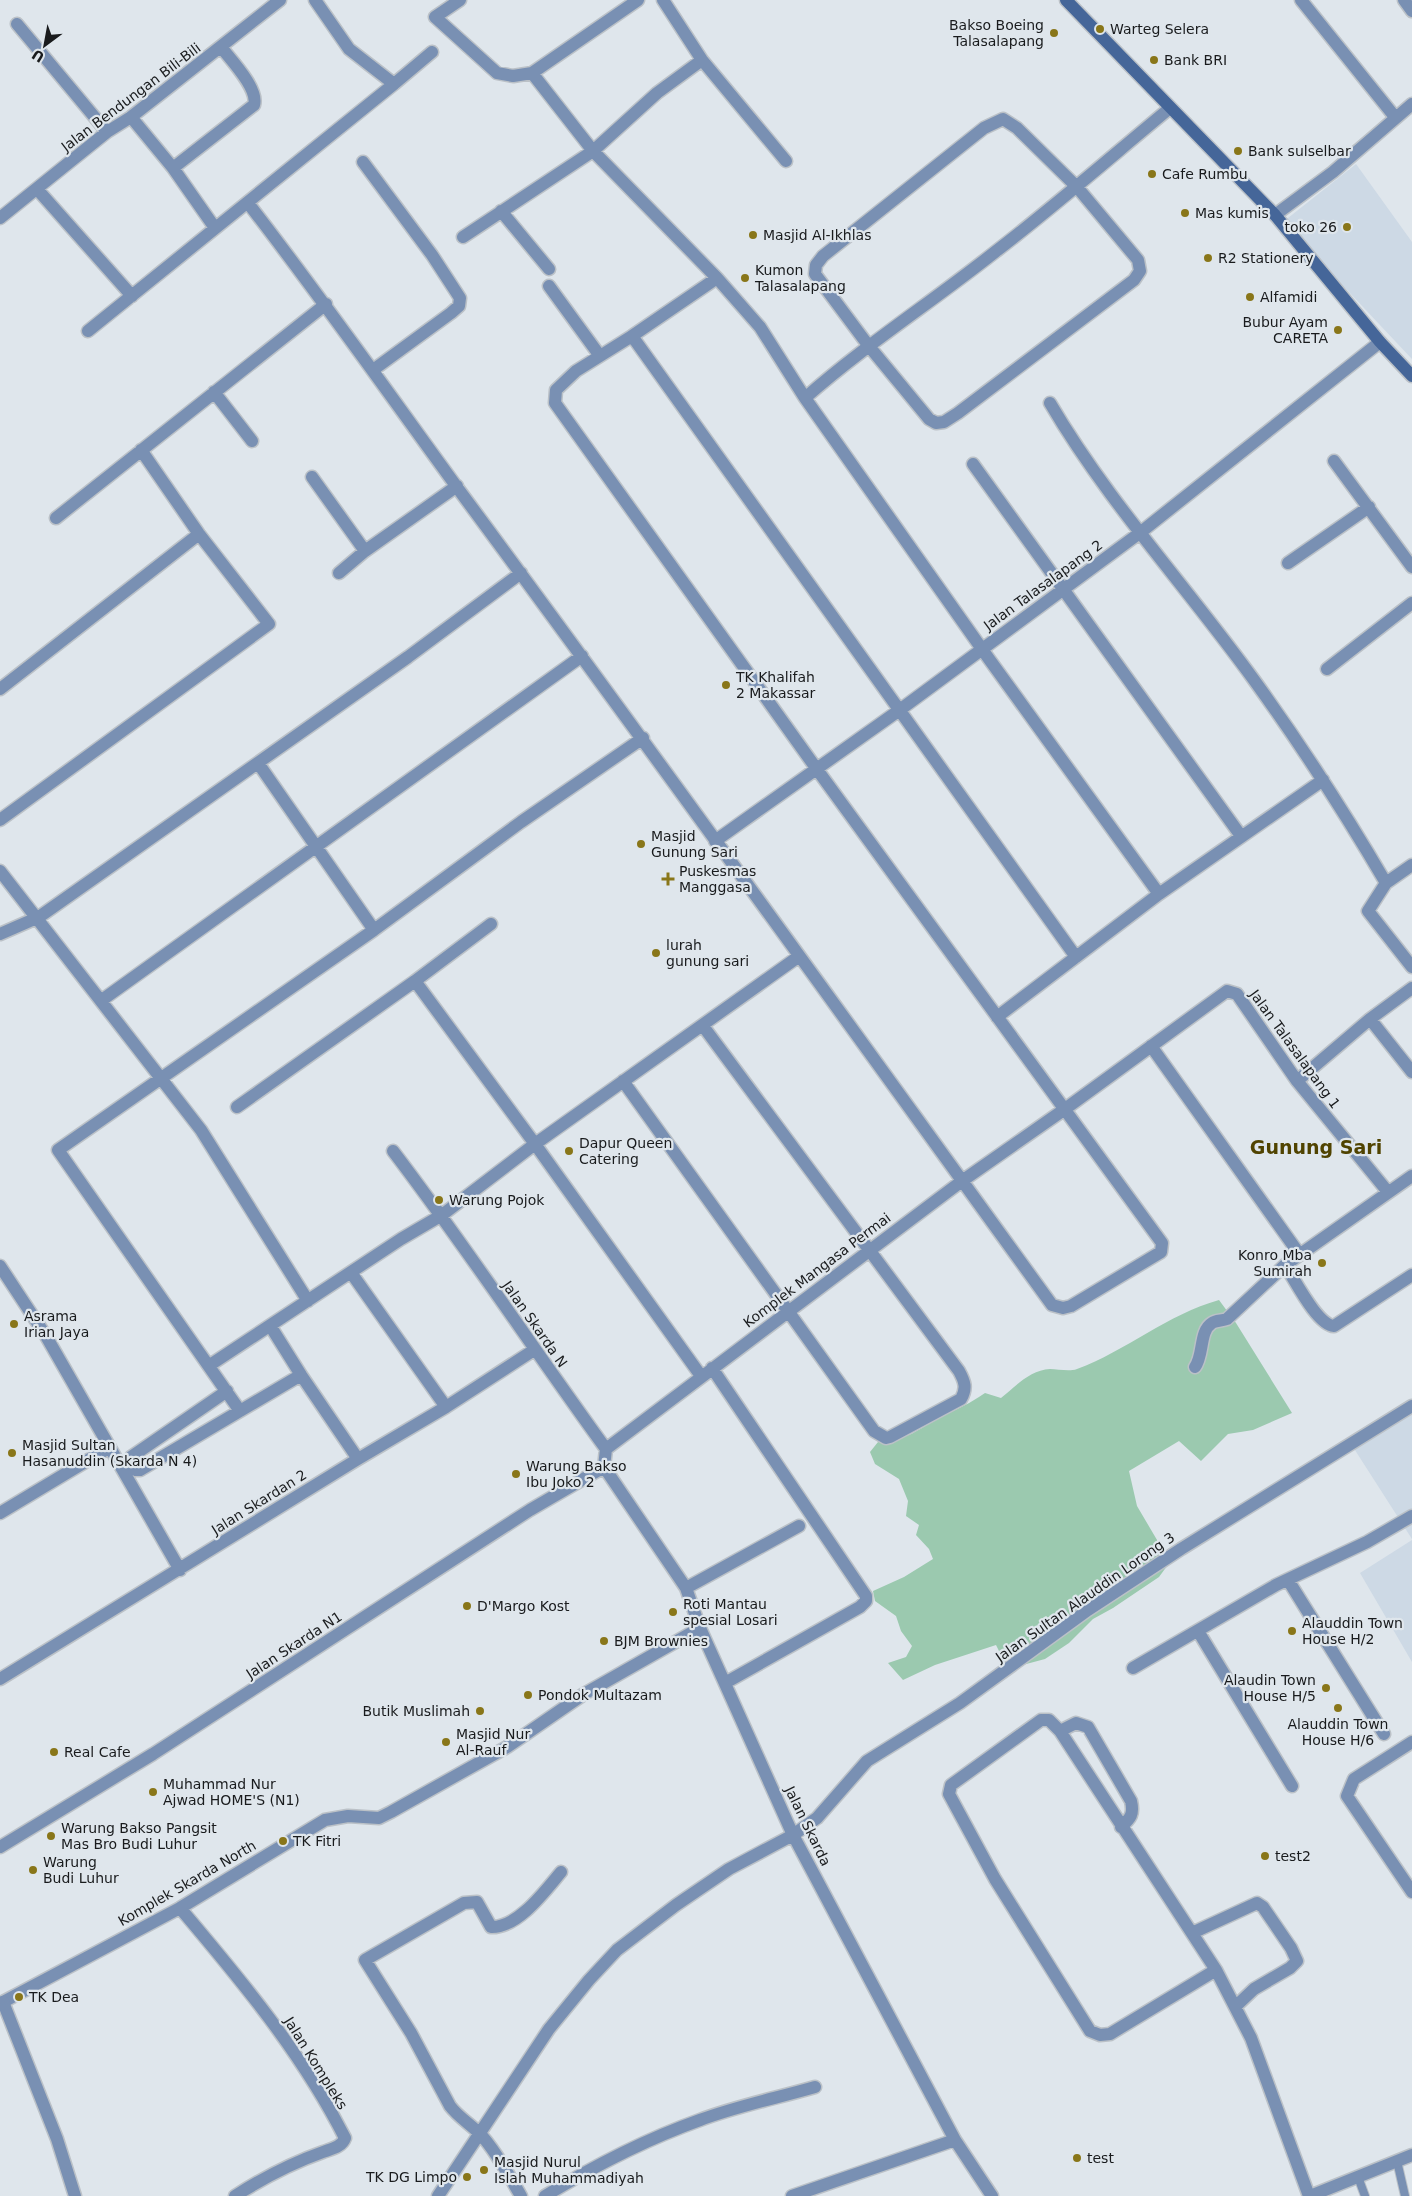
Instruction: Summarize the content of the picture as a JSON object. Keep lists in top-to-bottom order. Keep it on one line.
{"streets":{"street":["Jalan Bendungan Bili-Bili","Jalan Talasalapang 2","Jalan Talasalapang 1","Komplek Mangasa Permai","Jalan Skarda N","Jalan Skardan 2","Jalan Sultan Alauddin Lorong 3","Jalan Skarda N1","Jalan Skarda","Komplek Skarda North","Jalan Kompleks"]},"crossings":[["Jalan Talasalapang 1","Komplek Mangasa Permai"],["Komplek Mangasa Permai","Jalan Skarda N"],["Jalan Skarda N","Jalan Skardan 2"],["Jalan Sultan Alauddin Lorong 3","Jalan Skarda"],["Jalan Skarda N1","Jalan Skarda"],["Jalan Skarda","Komplek Skarda North"],["Komplek Skarda North","Jalan Kompleks"]],"districts":["Gunung Sari"],"places":{"other":["Warteg Selera","Bakso Boeing Talasalapang","Bank BRI","Bank sulselbar","Cafe Rumbu","Mas kumis","toko 26","Masjid Al-Ikhlas","R2 Stationery","Kumon Talasalapang","Alfamidi","Bubur Ayam CARETA","TK Khalifah 2 Makassar","Masjid Gunung Sari","lurah gunung sari","Dapur Queen Catering","Warung Pojok","Konro Mba Sumirah","Asrama Irian Jaya","Masjid Sultan Hasanuddin (Skarda N 4)","Warung Bakso Ibu Joko 2","D'Margo Kost","Roti Mantau spesial Losari","Alauddin Town House H/2","BJM Brownies","Alaudin Town House H/5","Pondok Multazam","Alauddin Town House H/6","Butik Muslimah","Masjid Nur Al-Rauf","Real Cafe","Muhammad Nur Ajwad HOME'S (N1)","Warung Bakso Pangsit Mas Bro Budi Luhur","TK Fitri","test2","Warung Budi Luhur","TK Dea","test","Masjid Nurul Islah Muhammadiyah","TK DG Limpo"],"health":["Puskesmas Manggasa"]},"north":"bottom left"}
